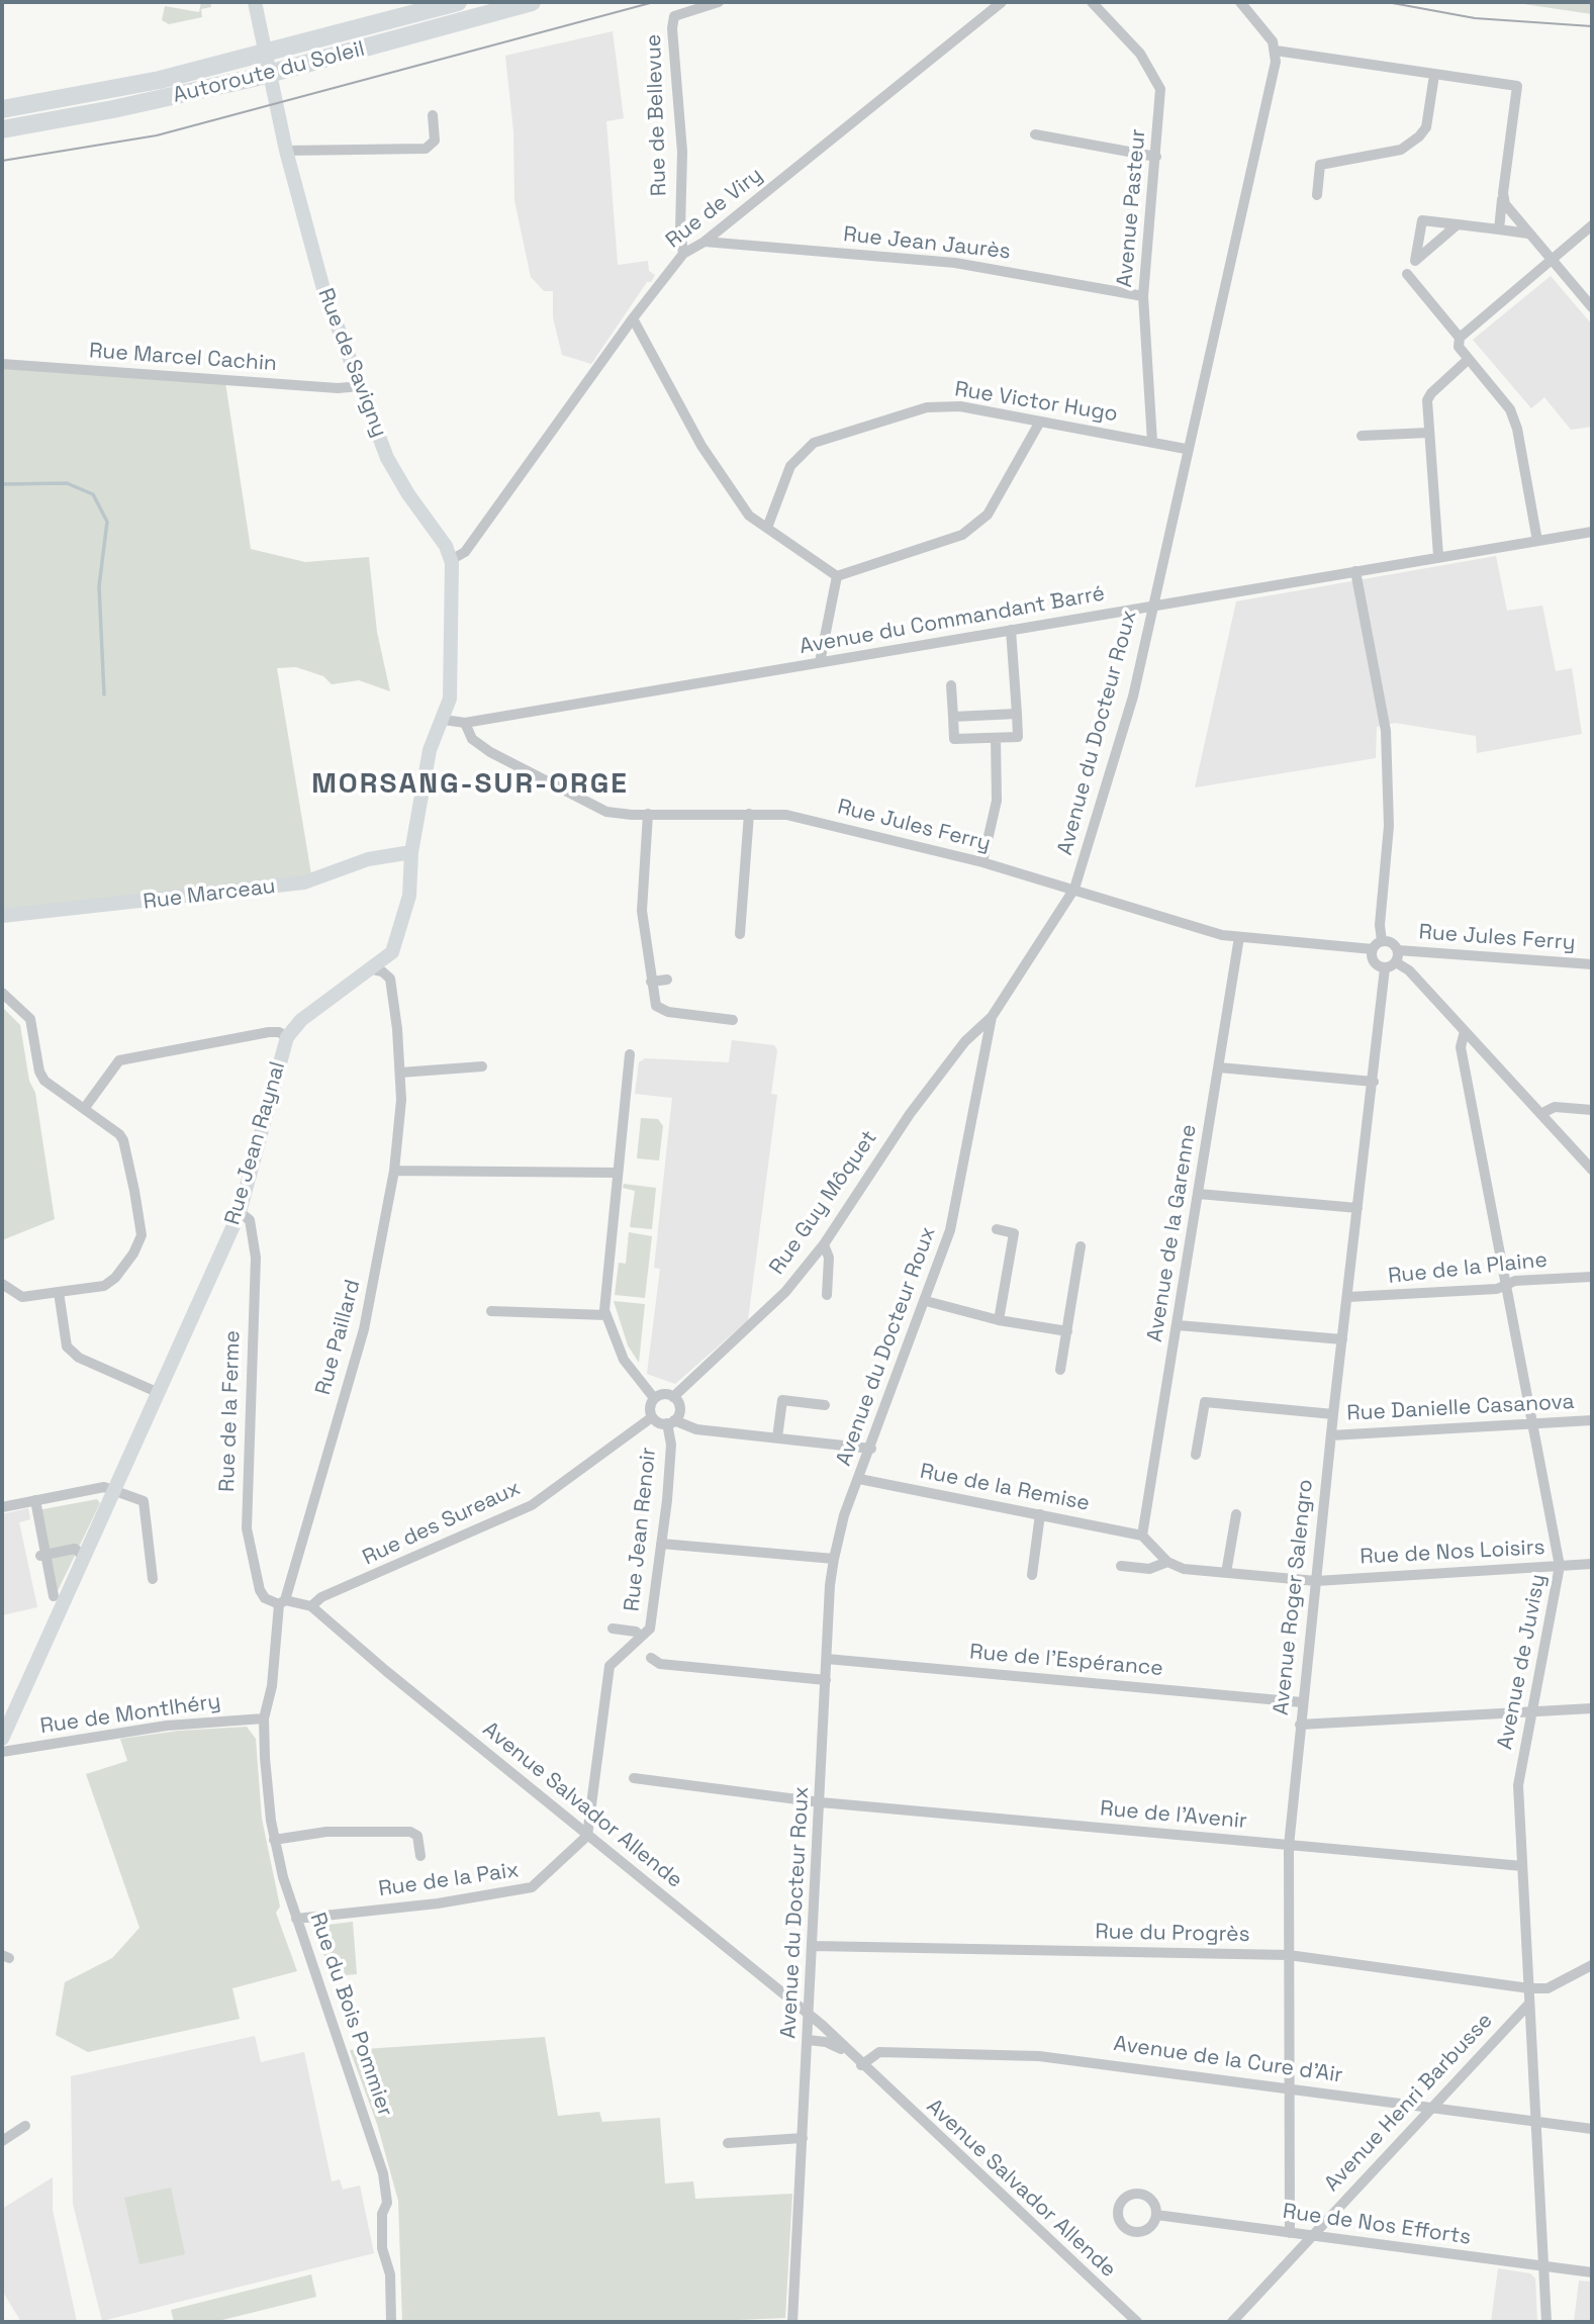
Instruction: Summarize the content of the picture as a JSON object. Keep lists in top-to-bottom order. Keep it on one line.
{"streets":{"highway":["Autoroute du Soleil"],"main road":["Rue de Savigny","Rue Marceau","Rue Jean Raynal"],"street":["Rue de Bellevue","Rue de Viry","Avenue Pasteur","Rue Jean Jaurès","Rue Marcel Cachin","Rue Victor Hugo","Avenue du Commandant Barré","Avenue du Docteur Roux","Rue Jules Ferry","Rue Guy Môquet","Avenue de la Garenne","Rue de la Plaine","Rue Paillard","Rue Danielle Casanova","Rue de la Ferme","Rue de la Remise","Rue des Sureaux","Rue Jean Renoir","Rue de Nos Loisirs","Avenue Roger Salengro","Rue de l'Espérance","Avenue de Juvisy","Rue de Montlhéry","Avenue Salvador Allende","Rue de l'Avenir","Rue de la Paix","Rue du Progrès","Rue du Bois Pommier","Avenue de la Cure d'Air","Avenue Henri Barbusse","Rue de Nos Efforts"]},"crossings":[["Rue de Bellevue","Rue de Viry"],["Rue de Viry","Rue Jean Jaurès"],["Rue de Viry","Rue de Savigny"],["Rue de Viry","Rue Jean Raynal"],["Avenue Pasteur","Rue Jean Jaurès"],["Avenue Pasteur","Rue Victor Hugo"],["Rue Marcel Cachin","Rue de Savigny"],["Rue de Savigny","Rue Jean Raynal"],["Rue Victor Hugo","Avenue du Docteur Roux"],["Avenue du Commandant Barré","Avenue du Docteur Roux"],["Avenue du Commandant Barré","Rue Jules Ferry"],["Avenue du Commandant Barré","Rue Jean Raynal"],["Avenue du Docteur Roux","Rue Jules Ferry"],["Avenue du Docteur Roux","Rue Guy Môquet"],["Avenue du Docteur Roux","Rue de la Remise"],["Avenue du Docteur Roux","Rue de l'Espérance"],["Avenue du Docteur Roux","Avenue Salvador Allende"],["Avenue du Docteur Roux","Rue de l'Avenir"],["Avenue du Docteur Roux","Rue du Progrès"],["Rue Jules Ferry","Avenue de la Garenne"],["Rue Jules Ferry","Avenue Roger Salengro"],["Rue Marceau","Rue Jean Raynal"],["Rue Jean Raynal","Rue Paillard"],["Rue Jean Raynal","Rue de la Ferme"],["Rue Guy Môquet","Rue des Sureaux"],["Rue Guy Môquet","Rue Jean Renoir"],["Avenue de la Garenne","Rue de la Remise"],["Rue de la Plaine","Avenue Roger Salengro"],["Rue de la Plaine","Avenue de Juvisy"],["Rue Paillard","Rue de la Ferme"],["Rue Paillard","Rue de Montlhéry"],["Rue Paillard","Avenue Salvador Allende"],["Rue Paillard","Rue du Bois Pommier"],["Rue Danielle Casanova","Avenue Roger Salengro"],["Rue Danielle Casanova","Avenue de Juvisy"],["Rue de la Ferme","Avenue Salvador Allende"],["Rue des Sureaux","Rue Jean Renoir"],["Rue des Sureaux","Avenue Salvador Allende"],["Rue Jean Renoir","Avenue Salvador Allende"],["Rue Jean Renoir","Rue de la Paix"],["Rue de Nos Loisirs","Avenue Roger Salengro"],["Rue de Nos Loisirs","Avenue de Juvisy"],["Avenue Roger Salengro","Rue de l'Espérance"],["Avenue Roger Salengro","Rue de l'Avenir"],["Avenue Roger Salengro","Rue du Progrès"],["Avenue Roger Salengro","Avenue de la Cure d'Air"],["Avenue Roger Salengro","Rue de Nos Efforts"],["Avenue de Juvisy","Rue de l'Avenir"],["Avenue de Juvisy","Rue du Progrès"],["Avenue de Juvisy","Avenue de la Cure d'Air"],["Avenue de Juvisy","Avenue Henri Barbusse"],["Avenue de Juvisy","Rue de Nos Efforts"],["Rue de Montlhéry","Rue du Bois Pommier"],["Avenue Salvador Allende","Rue de la Paix"],["Avenue Salvador Allende","Avenue de la Cure d'Air"],["Rue de la Paix","Rue du Bois Pommier"],["Avenue de la Cure d'Air","Avenue Henri Barbusse"],["Avenue Henri Barbusse","Rue de Nos Efforts"]],"districts":["MORSANG-SUR-ORGE"]}
